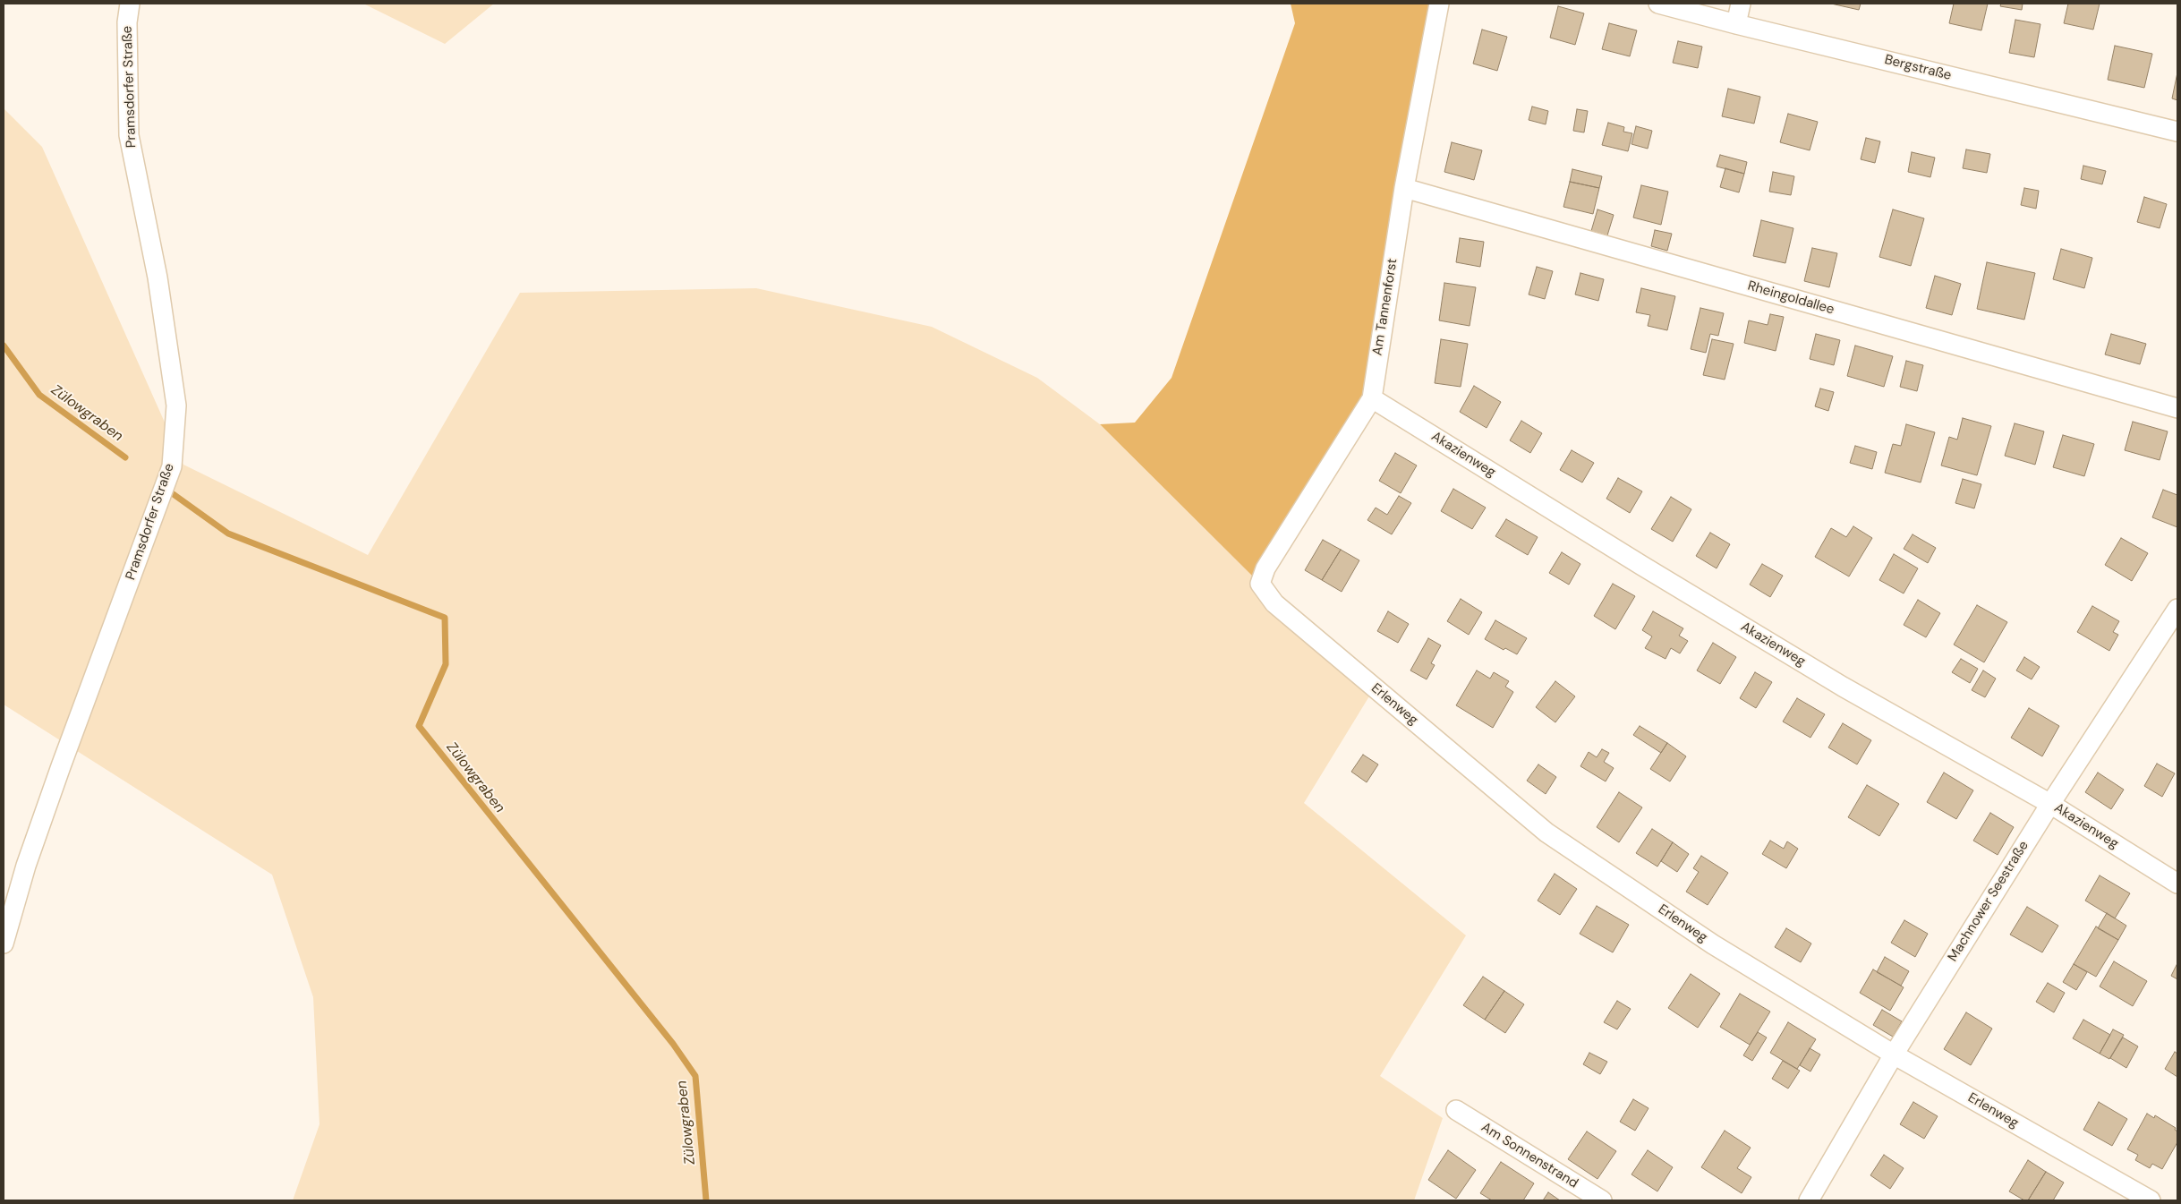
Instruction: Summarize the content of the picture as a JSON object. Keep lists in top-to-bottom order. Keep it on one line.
{"streets":{"street":["Bergstraße","Pramsdorfer Straße","Rheingoldallee","Am Tannenforst","Akazienweg","Erlenweg","Machnower Seestraße","Am Sonnenstrand"]},"crossings":[["Rheingoldallee","Am Tannenforst"],["Am Tannenforst","Akazienweg"],["Am Tannenforst","Erlenweg"],["Akazienweg","Machnower Seestraße"],["Erlenweg","Machnower Seestraße"]],"water":["Zülowgraben"]}
